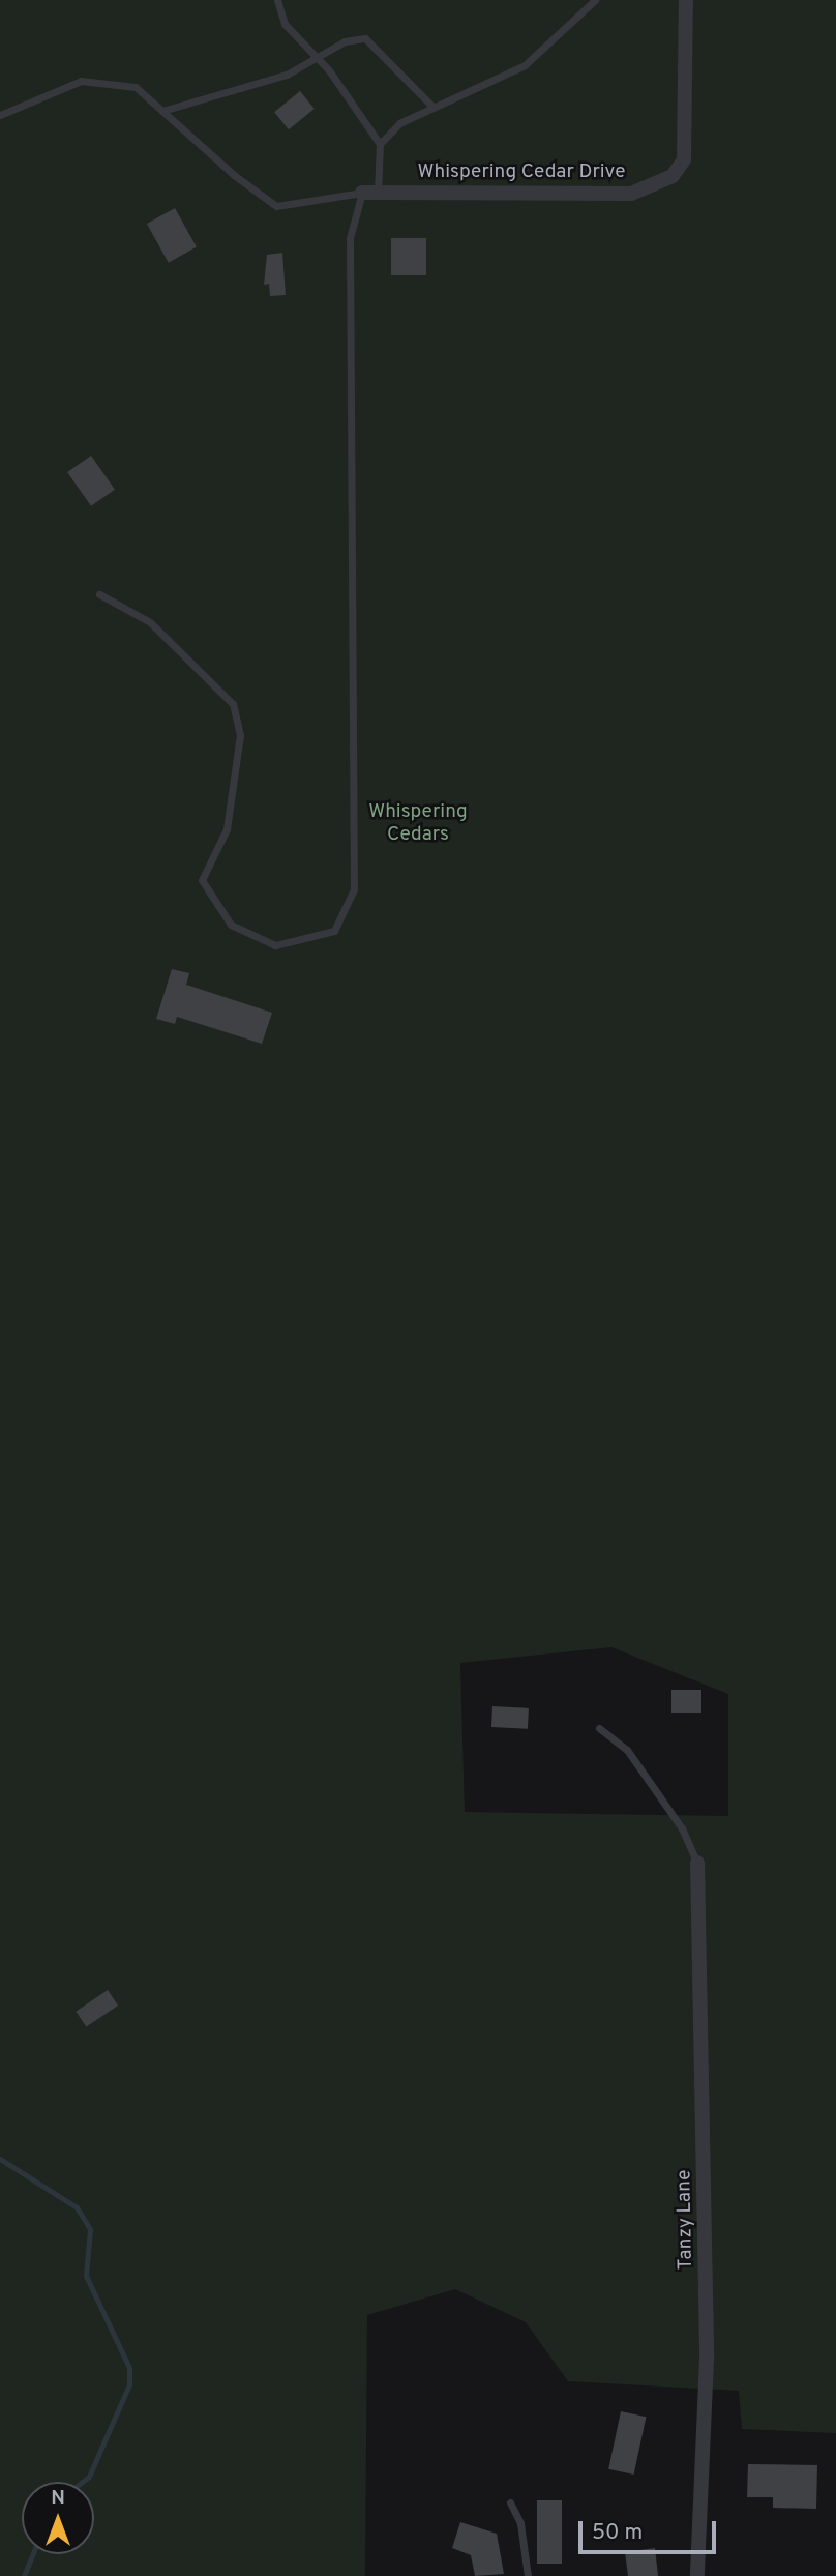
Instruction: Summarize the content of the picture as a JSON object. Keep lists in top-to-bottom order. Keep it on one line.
{"streets":{"street":["Whispering Cedar Drive","Tanzy Lane"]},"parks":["Whispering Cedars"],"scale_bar":"50 m","north":"top"}
